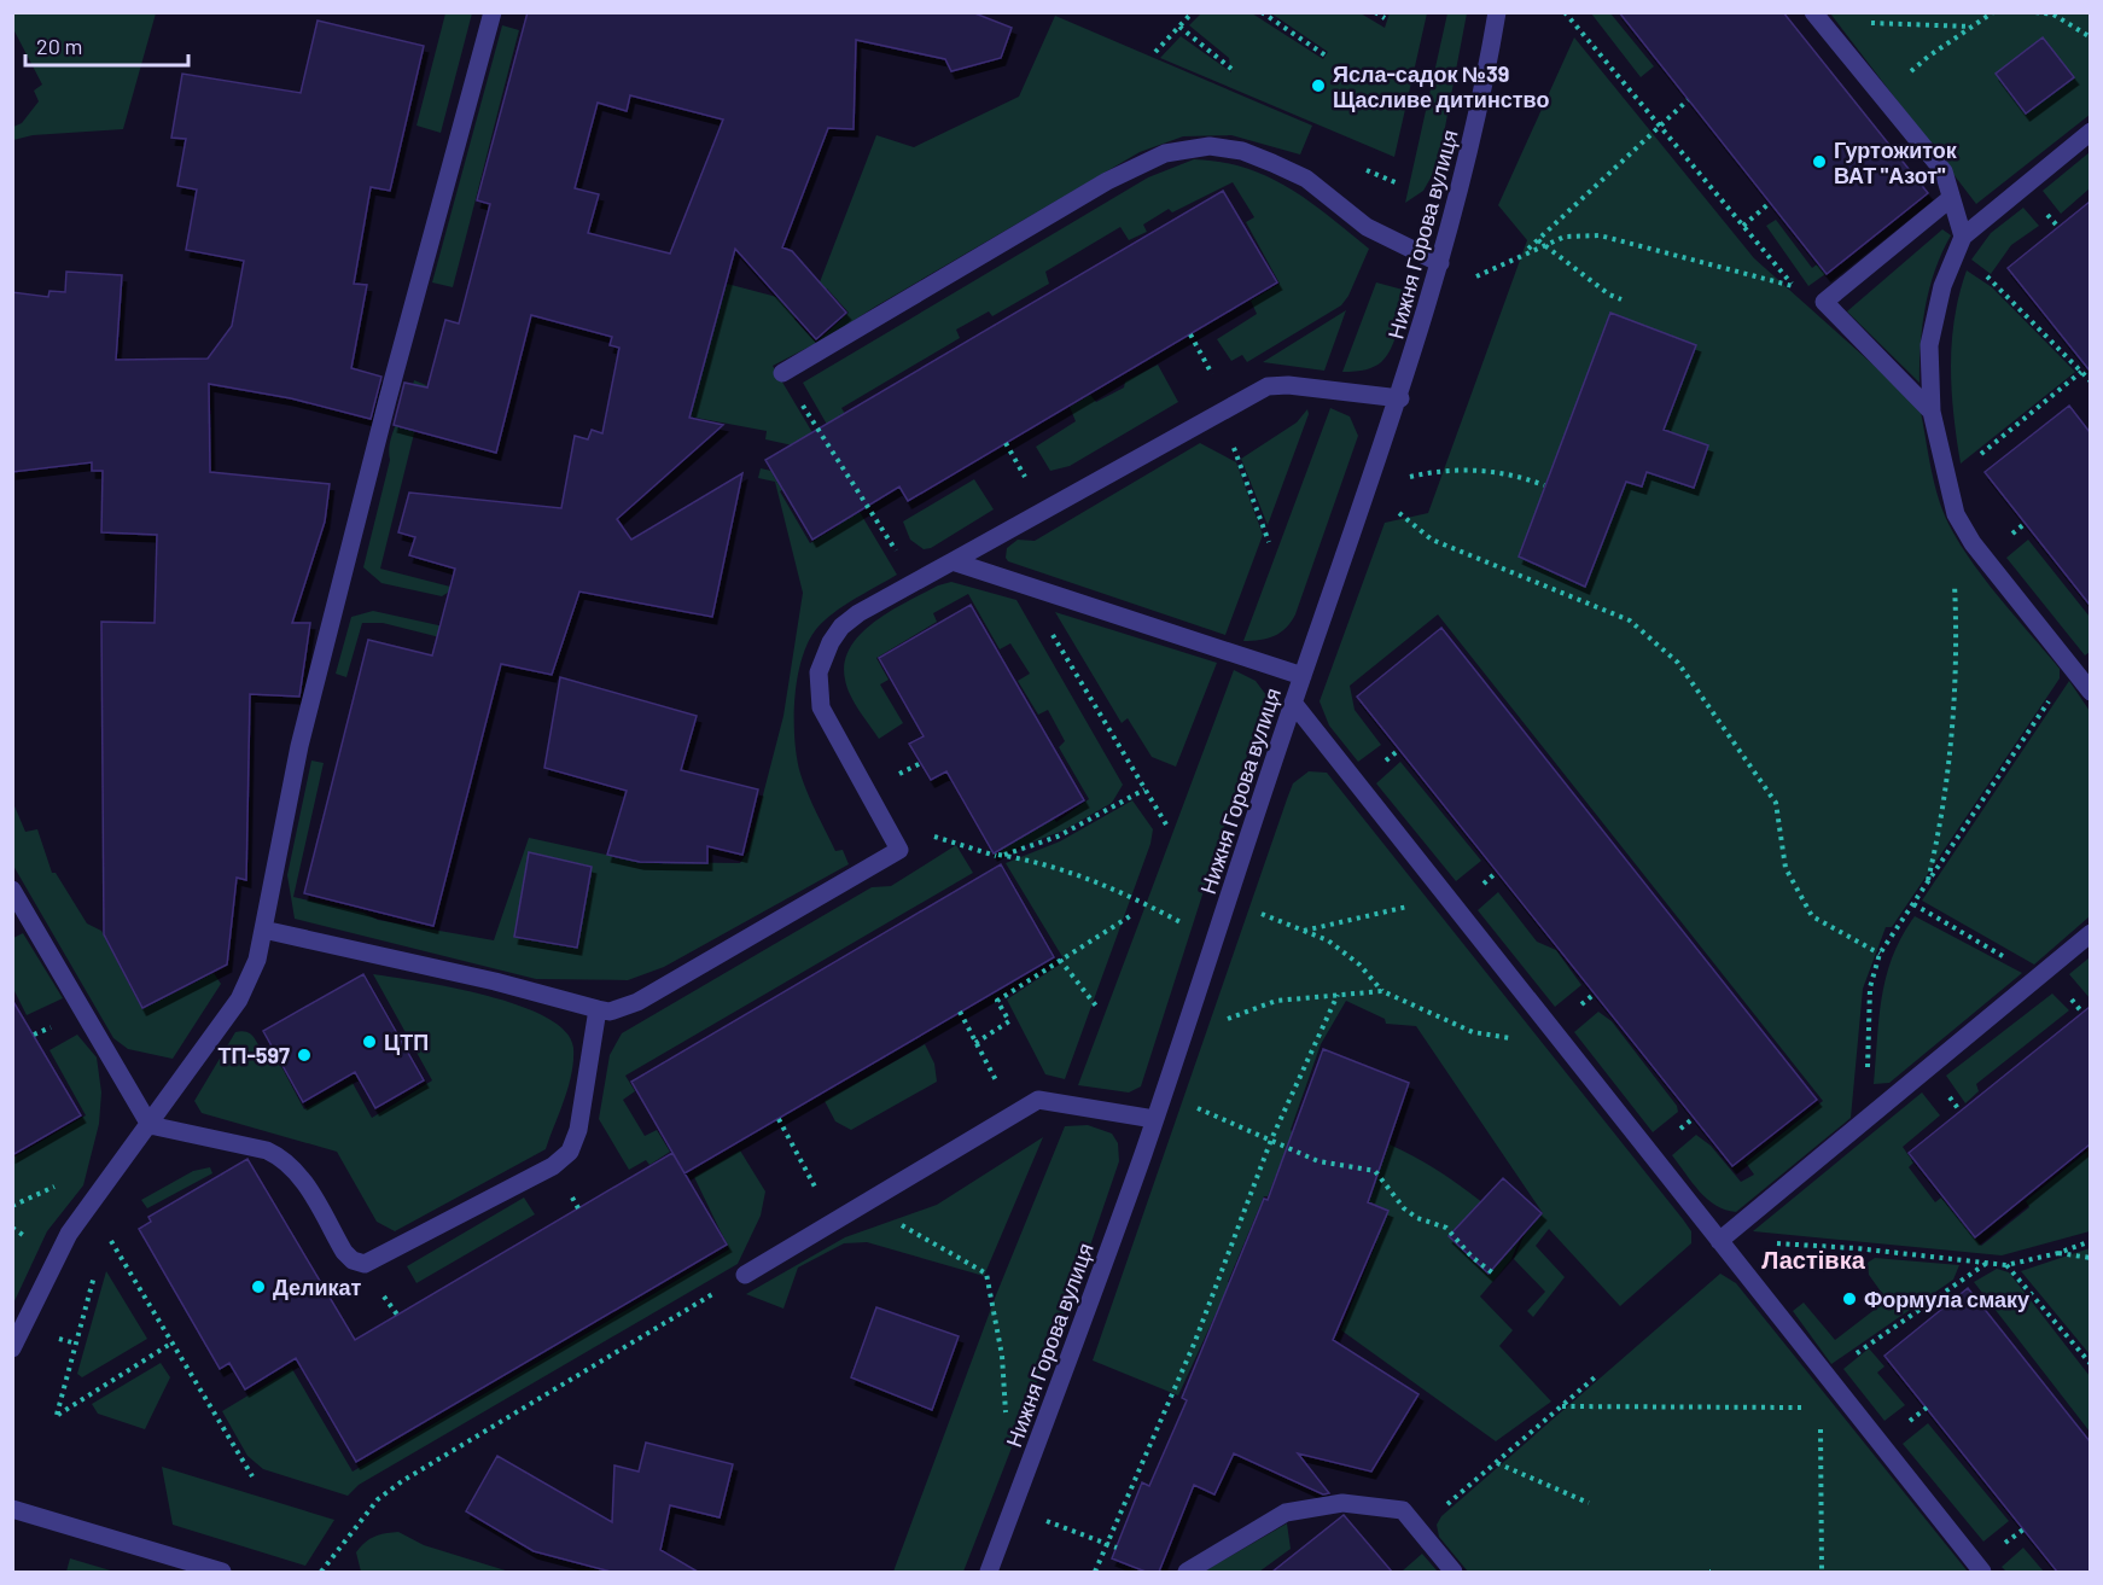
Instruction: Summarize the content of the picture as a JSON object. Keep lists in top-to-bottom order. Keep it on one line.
{"streets":{"street":["Нижня Горова вулиця"]},"districts":["Ластівка"],"places":["Ясла-садок №39 Щасливе дитинство","Гуртожиток ВАТ \"Азот\"","ЦТП","ТП-597","Деликат","Формула смаку"],"scale_bar":"20 m"}
